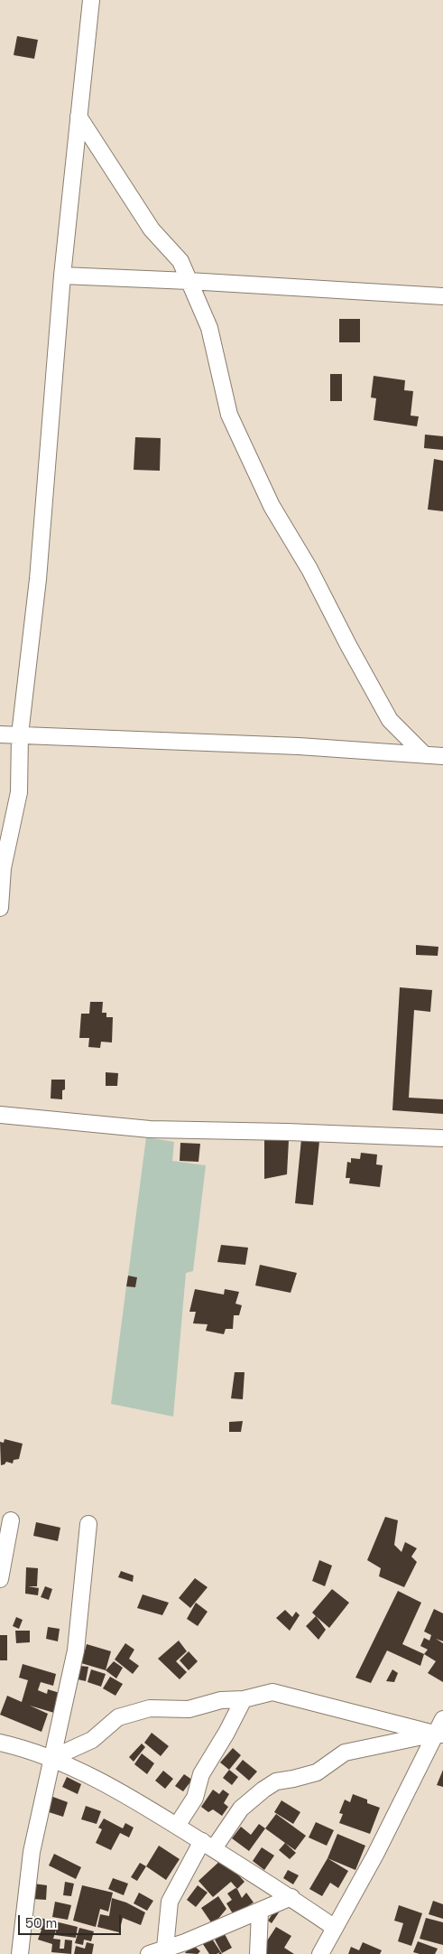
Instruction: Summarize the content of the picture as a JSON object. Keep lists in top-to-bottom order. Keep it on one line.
{"scale_bar":"50 m"}
